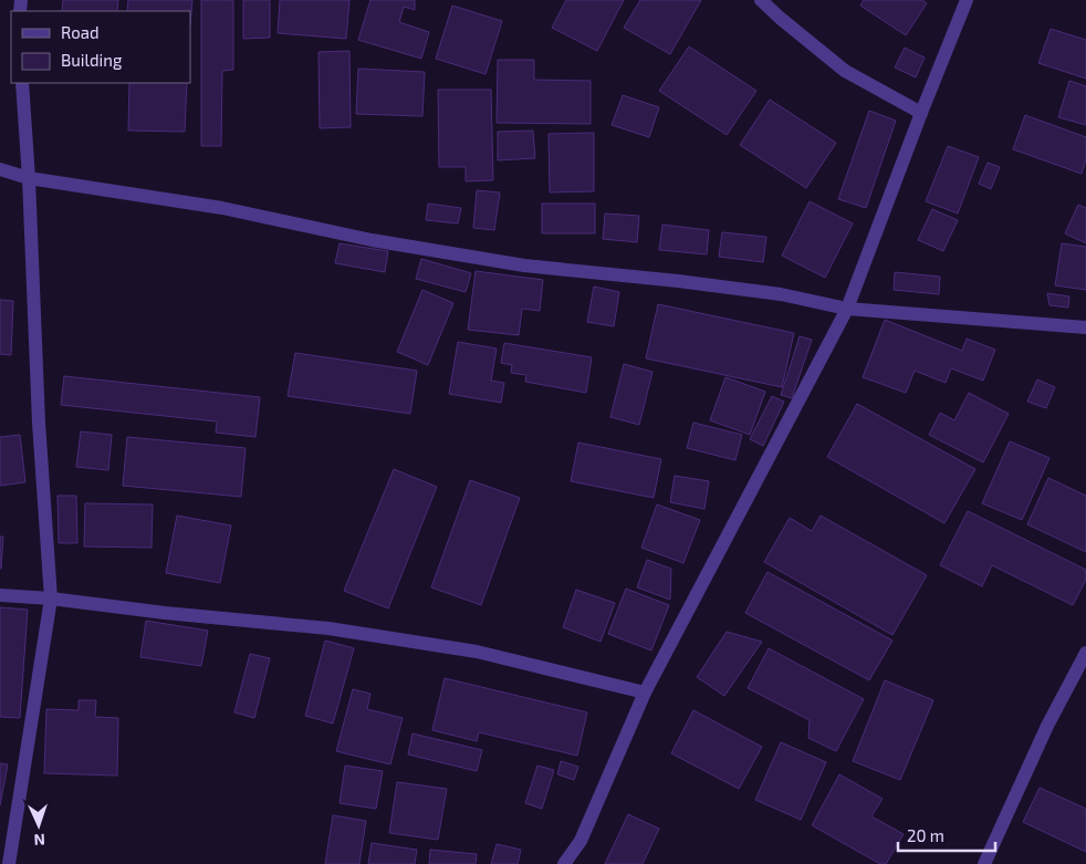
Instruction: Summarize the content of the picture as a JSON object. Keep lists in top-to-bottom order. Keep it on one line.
{"legend":["Road","Building"],"scale_bar":"20 m","north":"bottom"}
